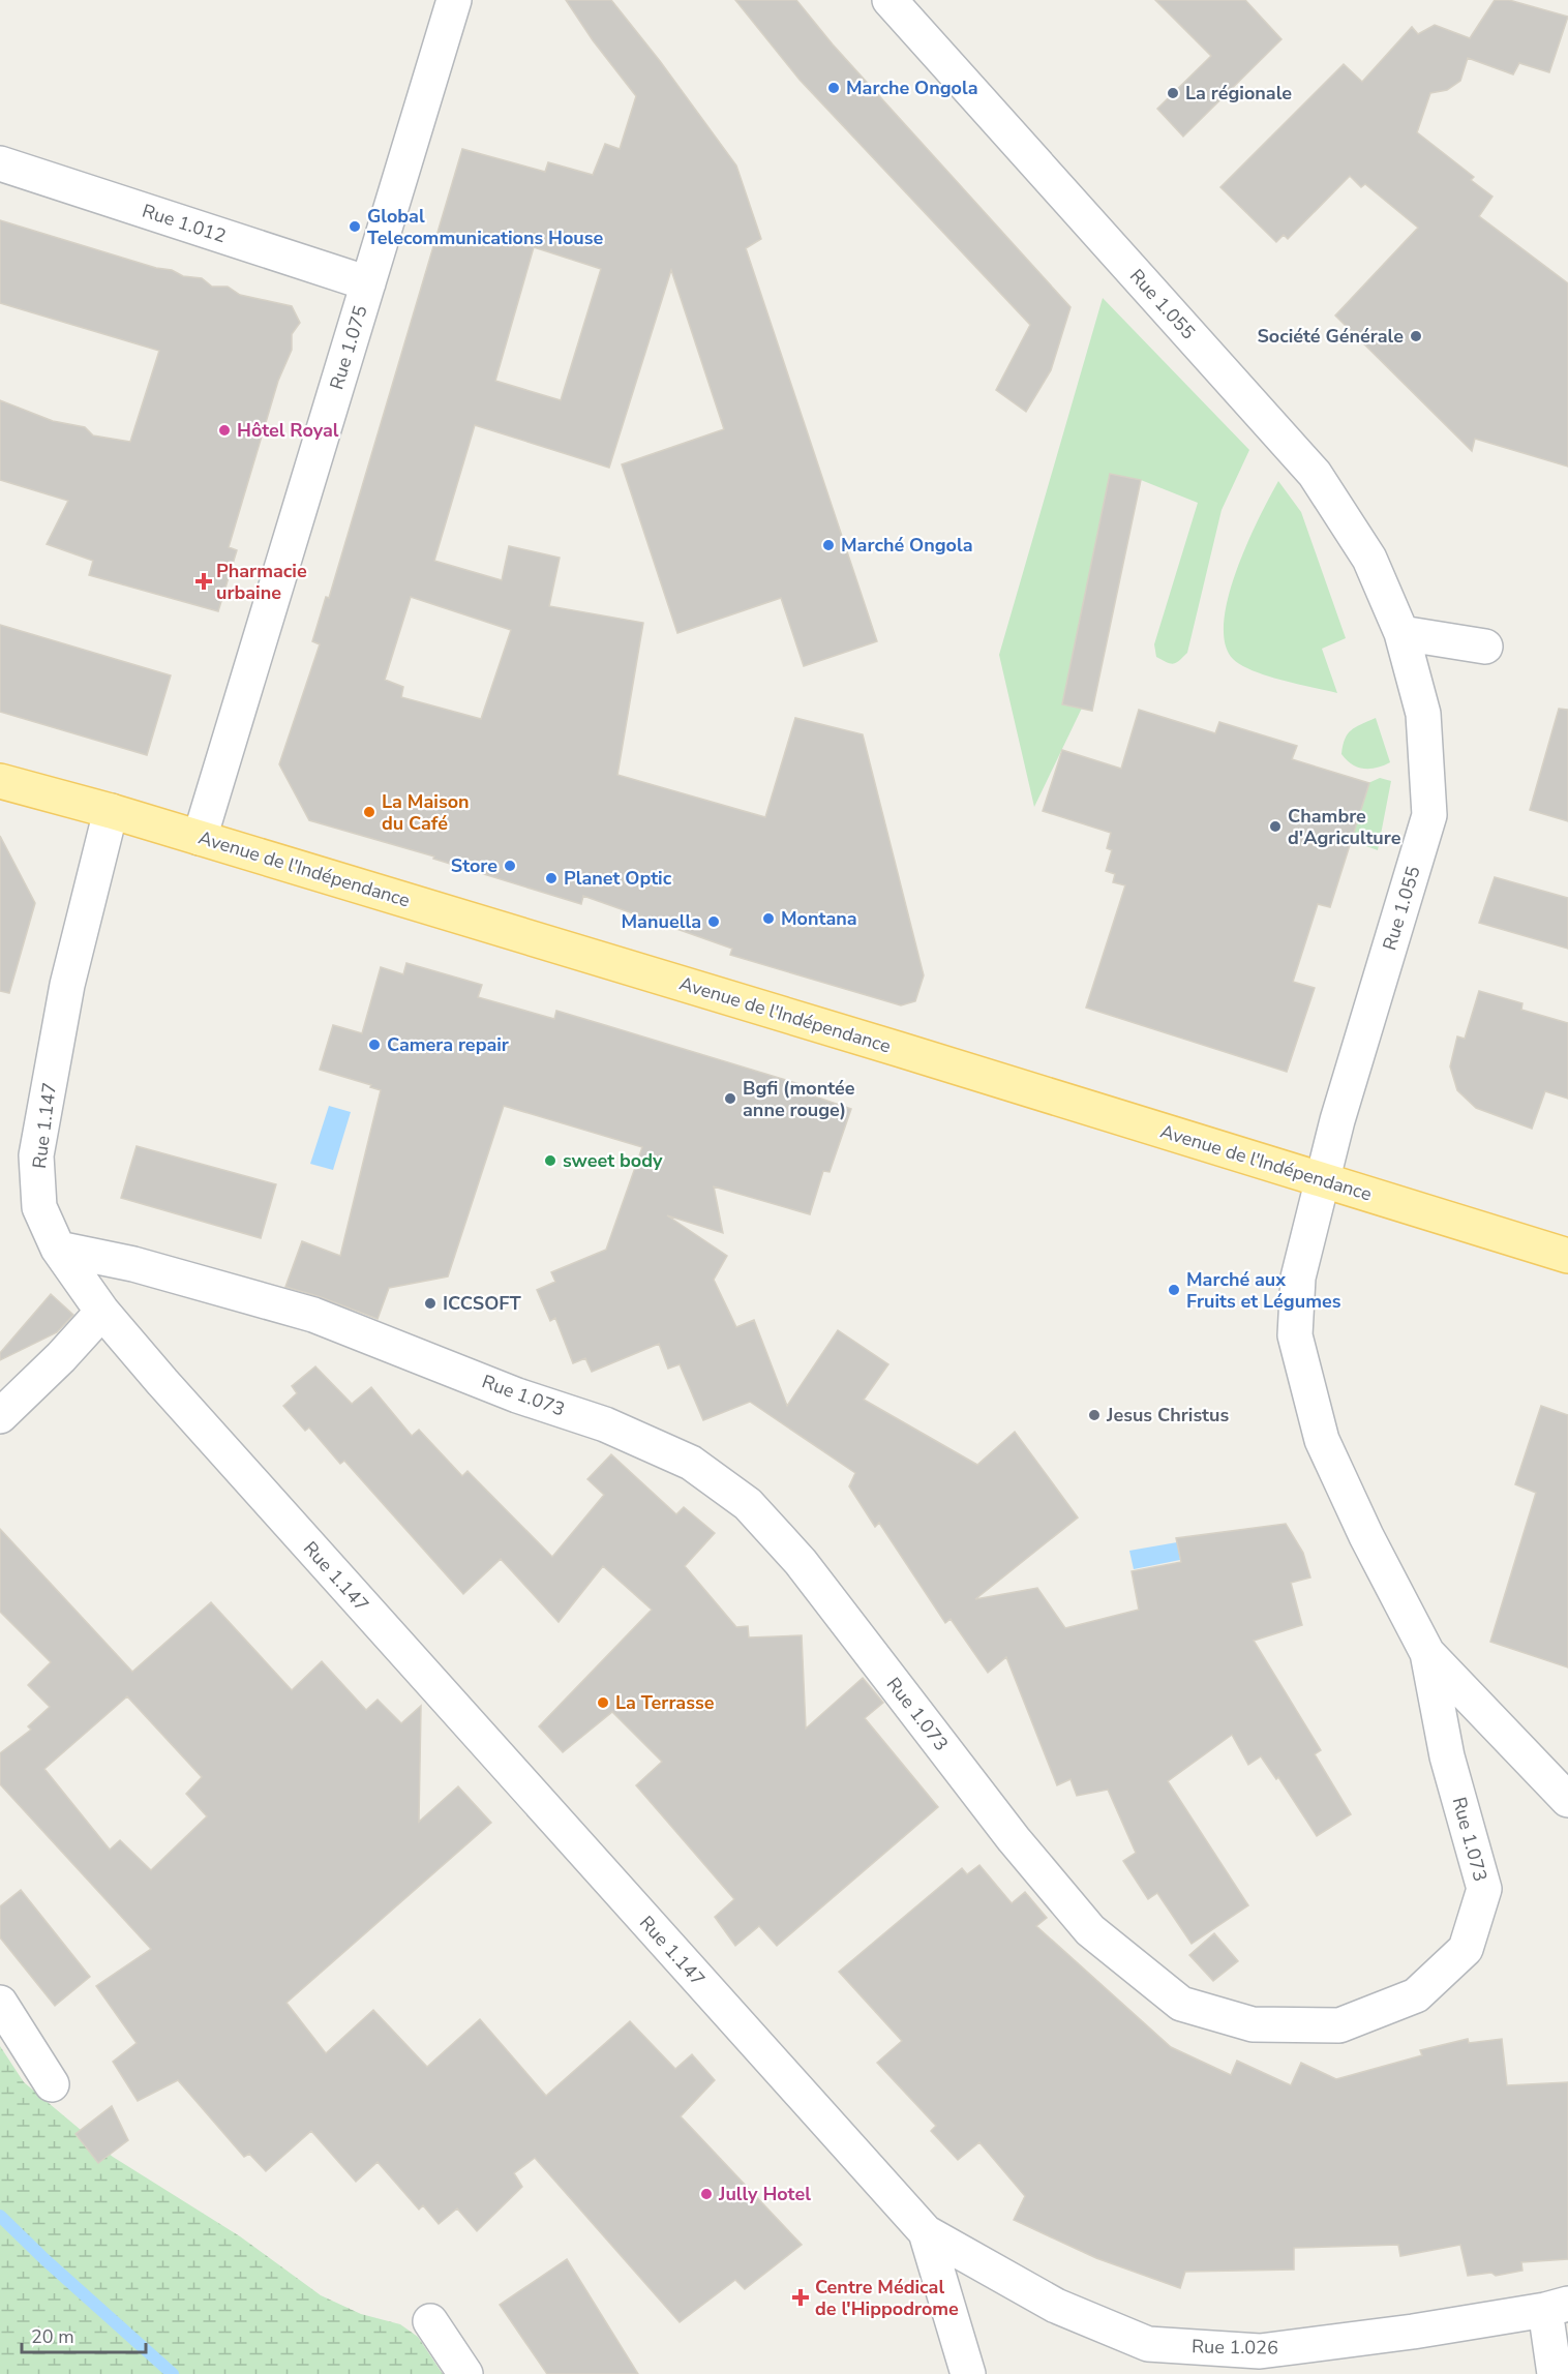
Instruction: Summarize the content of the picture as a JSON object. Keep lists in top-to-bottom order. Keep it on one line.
{"streets":{"main road":["Avenue de l'Indépendance"],"street":["Rue 1.012","Rue 1.055","Rue 1.075","Rue 1.147","Rue 1.073","Rue 1.026"]},"crossings":[["Rue 1.012","Rue 1.075"],["Rue 1.055","Avenue de l'Indépendance"],["Rue 1.055","Rue 1.073"],["Rue 1.075","Avenue de l'Indépendance"],["Avenue de l'Indépendance","Rue 1.147"],["Rue 1.147","Rue 1.073"],["Rue 1.147","Rue 1.026"]],"places":{"other":["Marche Ongola","La régionale","Global Telecommunications House","Société Générale","Hôtel Royal","Marché Ongola","La Maison du Café","Chambre d'Agriculture","Store","Planet Optic","Montana","Manuella","Camera repair","Bgfi (montée anne rouge)","sweet body","Marché aux Fruits et Légumes","ICCSOFT","Jesus Christus","La Terrasse","Jully Hotel"],"health":["Pharmacie urbaine","Centre Médical de l'Hippodrome"]},"scale_bar":"20 m"}
